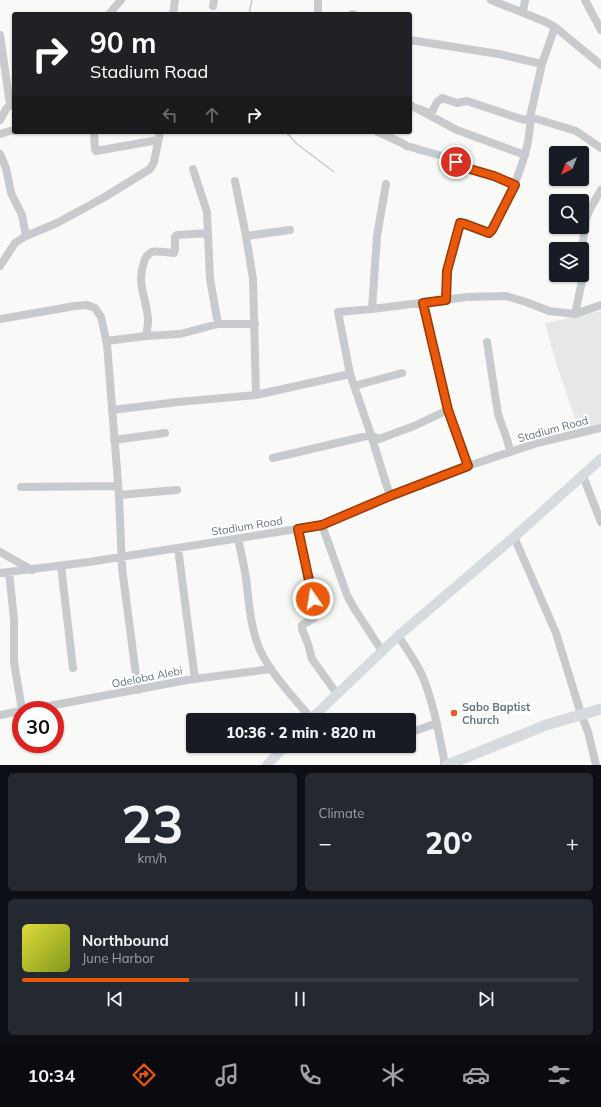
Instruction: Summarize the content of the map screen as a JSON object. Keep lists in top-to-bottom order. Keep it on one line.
{"streets":{"street":["Stadium Road","Odeloba Alebi"]},"places":["Sabo Baptist Church"],"north":"bottom left","page":{"turn":["90 m","Stadium Road"],"limit":"30","trip":"10:36 · 2 min · 820 m","tile":[["23","km/h"],"Climate"],"heat":["−","20°","+"],"song":["Northbound","June Harbor"],"tabs":"10:34"}}
